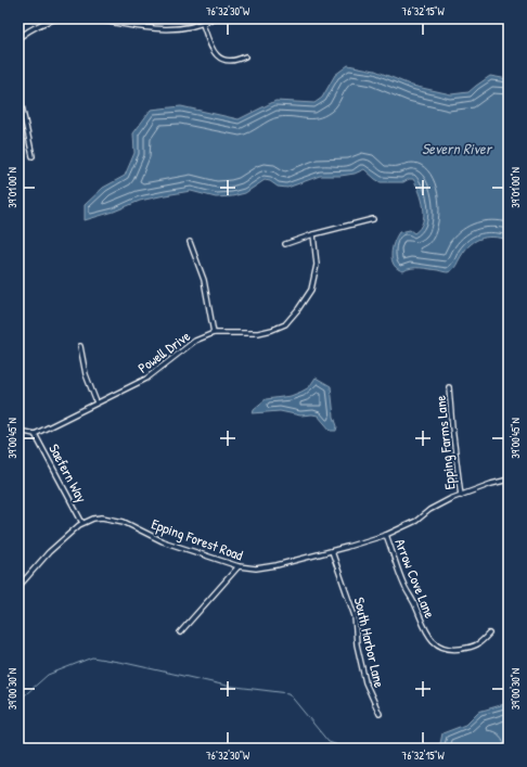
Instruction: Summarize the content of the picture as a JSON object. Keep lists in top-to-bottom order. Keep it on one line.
{"streets":{"street":["Powell Drive","Epping Farms Lane","Saefern Way","Epping Forest Road","Arrow Cove Lane","South Harbor Lane"]},"crossings":[["Powell Drive","Saefern Way"],["Epping Farms Lane","Epping Forest Road"],["Saefern Way","Epping Forest Road"],["Epping Forest Road","Arrow Cove Lane"],["Epping Forest Road","South Harbor Lane"]],"water":["Severn River"],"coordinates":["76°32'30\"W","76°32'15\"W","39°01'00\"N","39°00'45\"N","39°00'30\"N"]}
